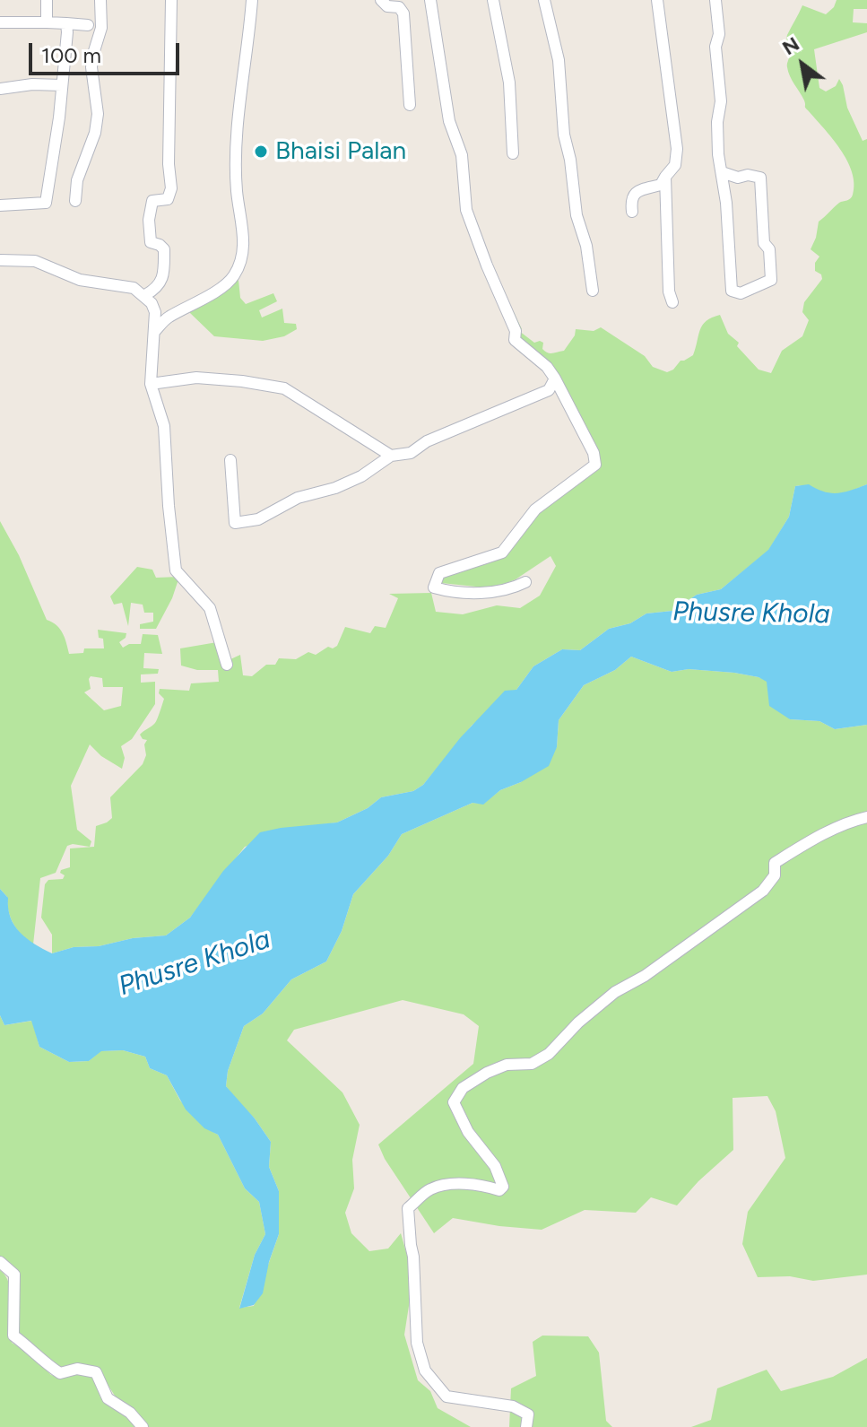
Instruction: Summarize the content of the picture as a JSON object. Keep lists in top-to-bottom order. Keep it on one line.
{"water":["Phusre Khola"],"places":["Bhaisi Palan"],"scale_bar":"100 m","north":"top left"}
